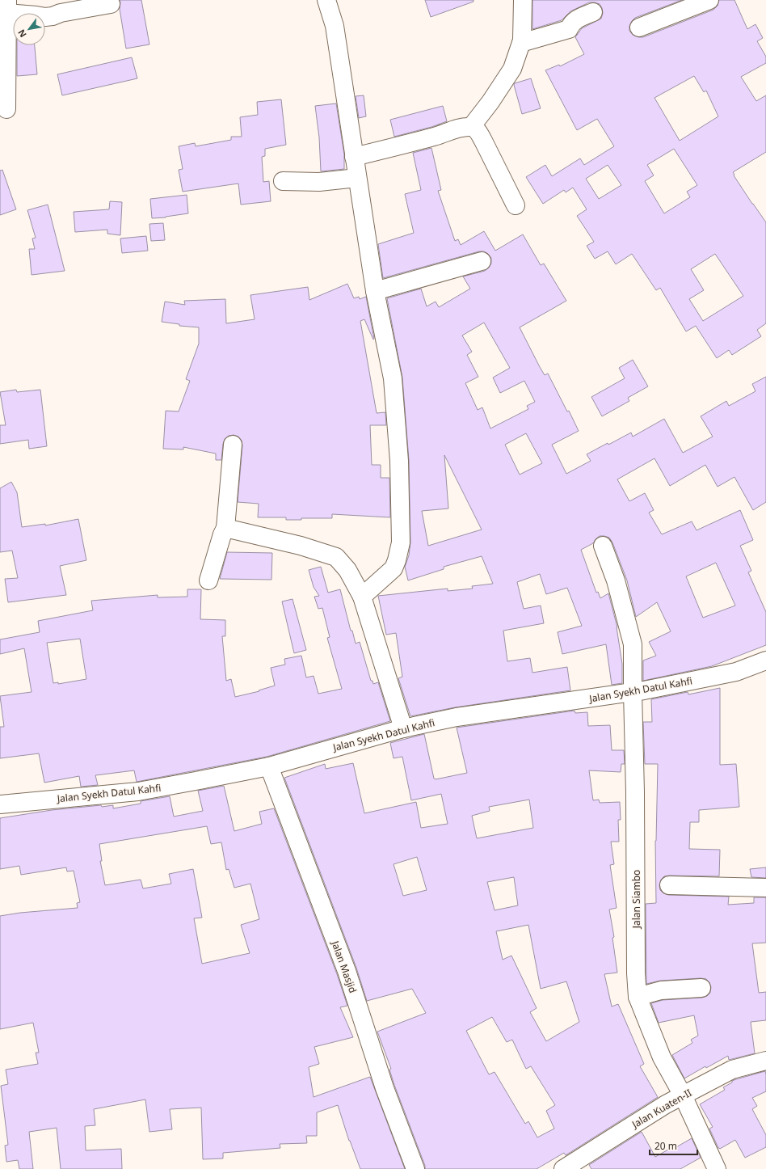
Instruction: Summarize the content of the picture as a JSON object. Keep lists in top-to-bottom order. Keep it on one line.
{"streets":{"street":["Jalan Syekh Datul Kahfi","Jalan Siambo","Jalan Masjid","Jalan Kuaten-II"]},"crossings":[["Jalan Syekh Datul Kahfi","Jalan Siambo"],["Jalan Syekh Datul Kahfi","Jalan Masjid"],["Jalan Siambo","Jalan Kuaten-II"]],"scale_bar":"20 m","north":"bottom left"}
